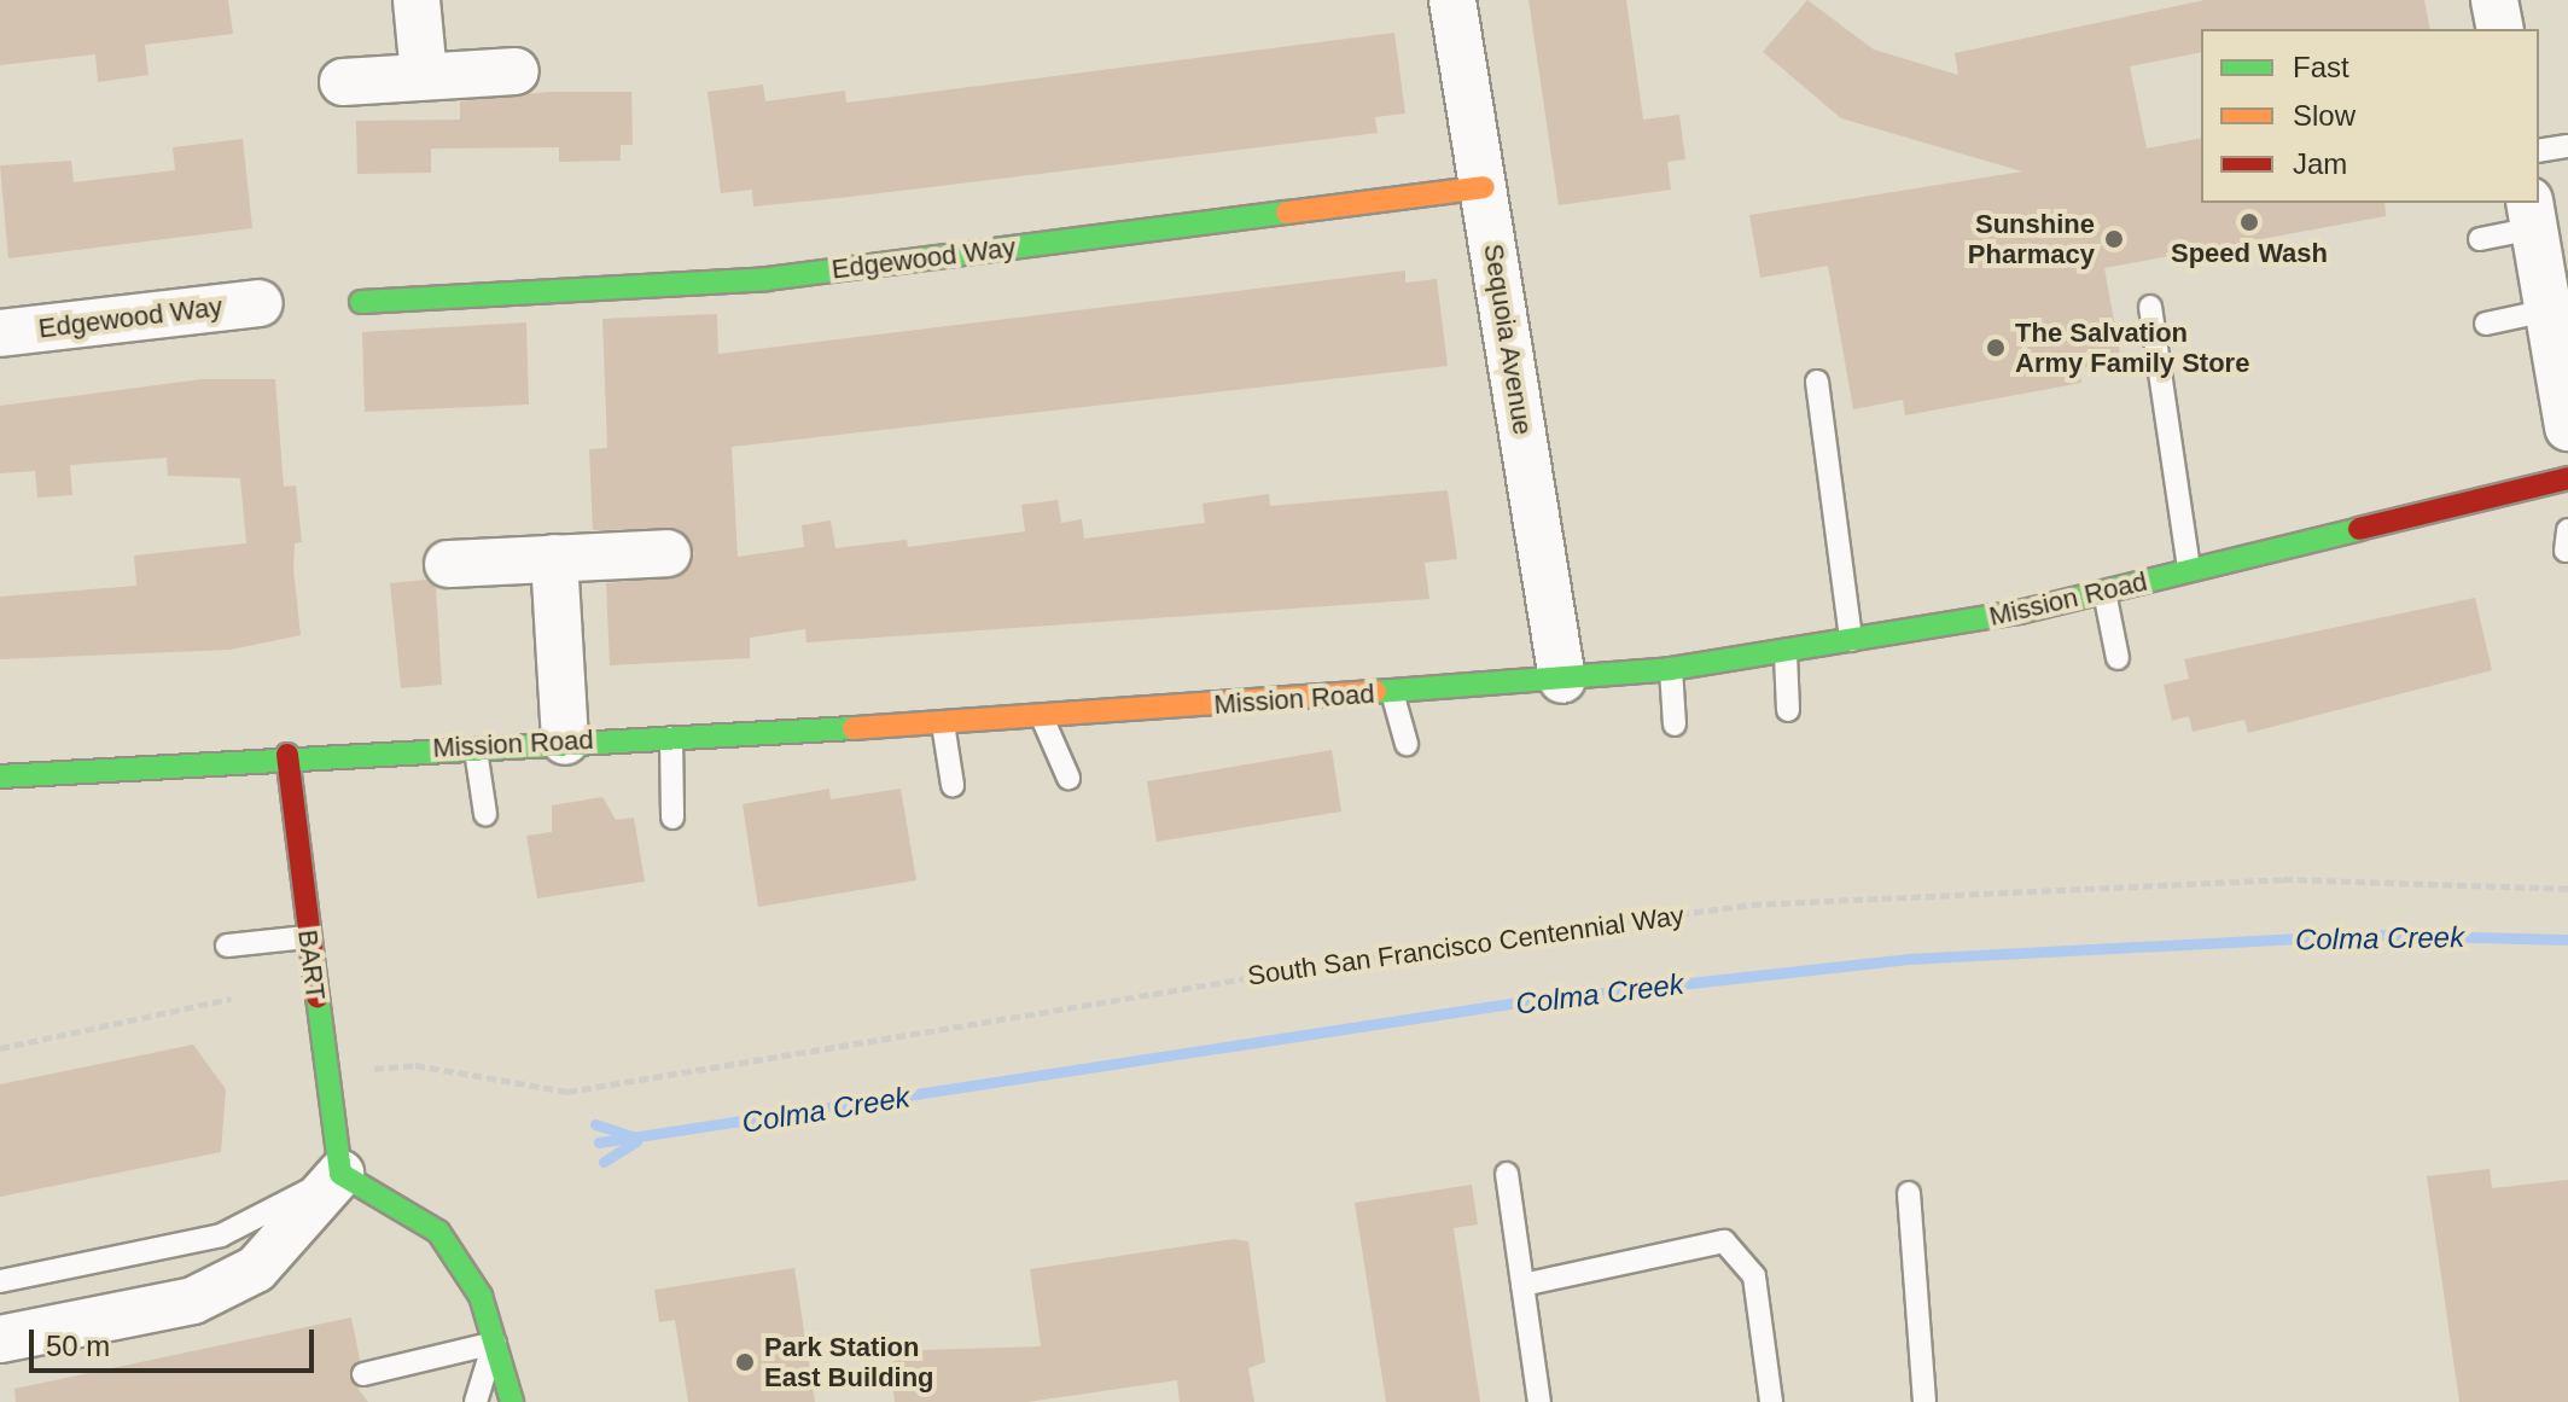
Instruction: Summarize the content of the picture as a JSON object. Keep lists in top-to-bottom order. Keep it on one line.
{"streets":{"main road":["Edgewood Way","Mission Road","BART"],"street":["Sequoia Avenue"],"path":["South San Francisco Centennial Way"]},"crossings":[["Edgewood Way","Sequoia Avenue"],["Sequoia Avenue","Mission Road"],["Mission Road","BART"]],"water":["Colma Creek"],"places":["Speed Wash","Sunshine Pharmacy","The Salvation Army Family Store","Park Station East Building"],"legend":["Fast","Slow","Jam"],"scale_bar":"50 m"}
